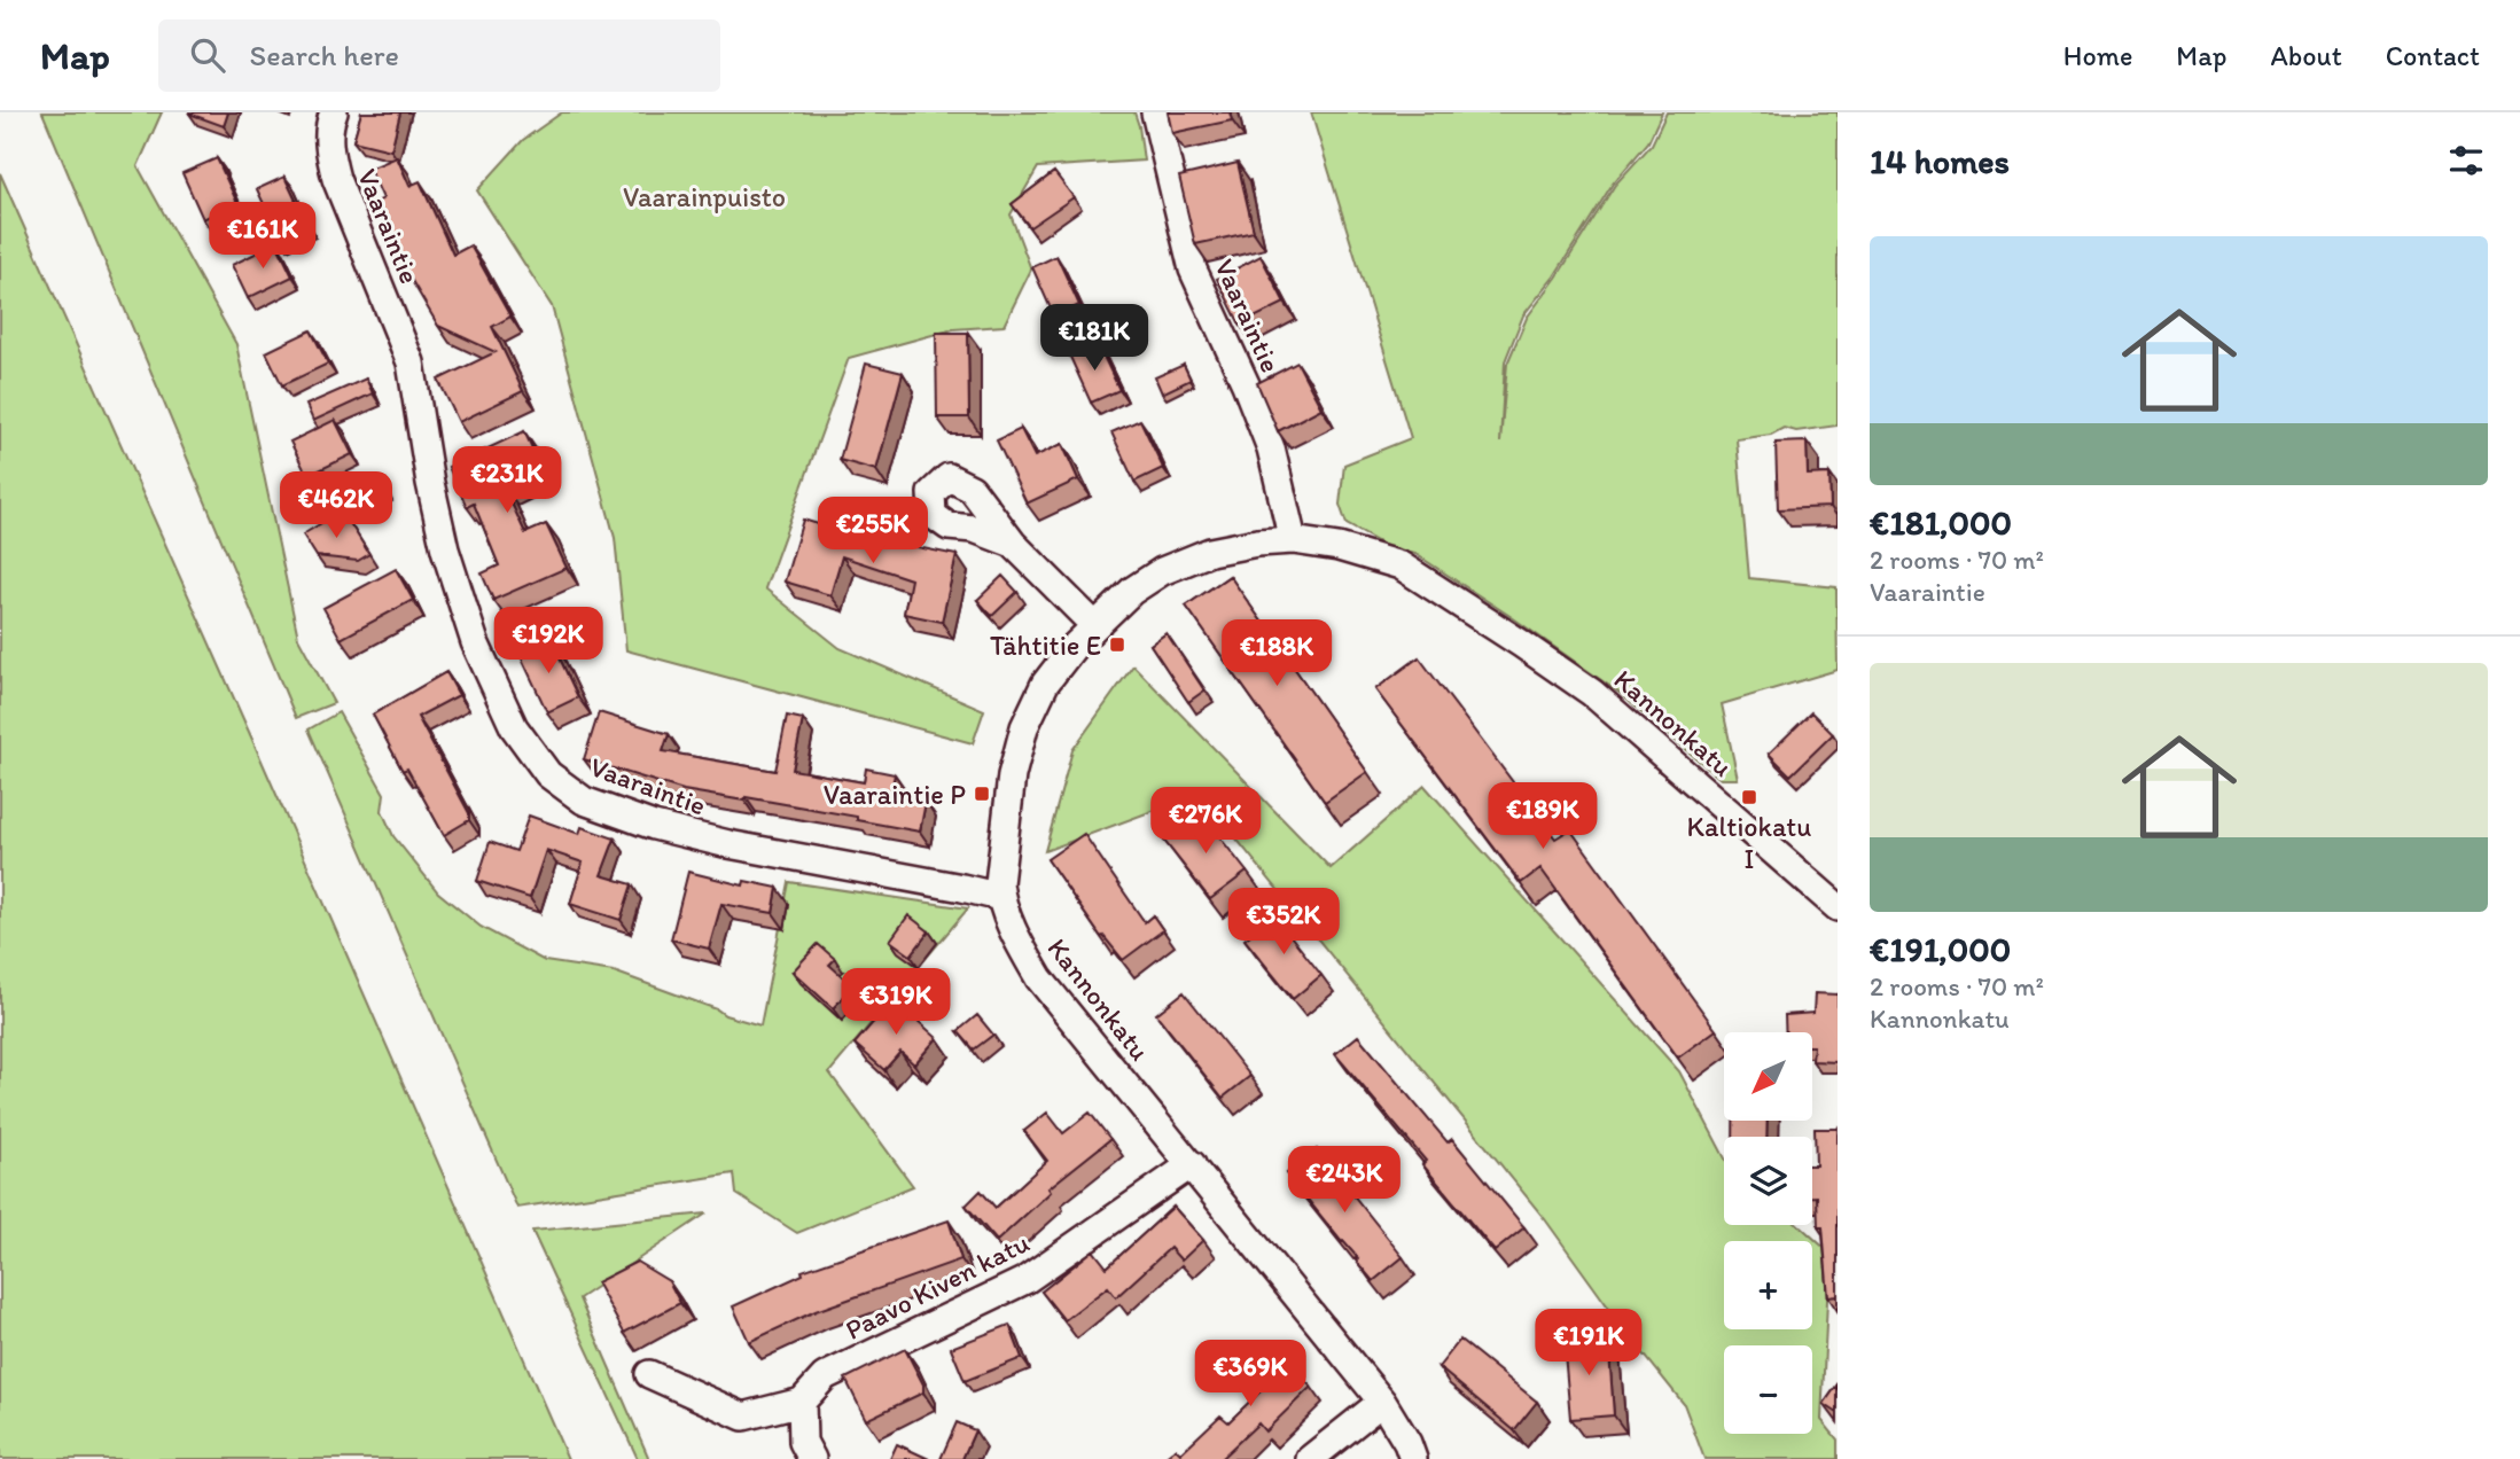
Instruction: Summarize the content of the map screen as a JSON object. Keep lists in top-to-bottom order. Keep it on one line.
{"streets":{"street":["Vaaraintie","Kannonkatu","Paavo Kiven katu"]},"crossings":[["Vaaraintie","Kannonkatu"],["Kannonkatu","Paavo Kiven katu"]],"parks":["Vaarainpuisto"],"places":{"transit":["Tähtitie E","Vaaraintie P","Kaltiokatu I"]},"north":"bottom left","page":{"header":"Map","search":"Search here","nav":["Home","Map","About","Contact"],"heading":"14 homes","price":["€161K","€181K","€231K","€462K","€255K","€192K","€188K","€189K","€276K","€352K","€319K","€243K","€191K","€369K"],"list":[{"name":"€181,000","note":"2 rooms · 70 m² · Vaaraintie"},{"name":"€191,000","note":"2 rooms · 70 m² · Kannonkatu"}],"map_buttons":["+","−"]}}
